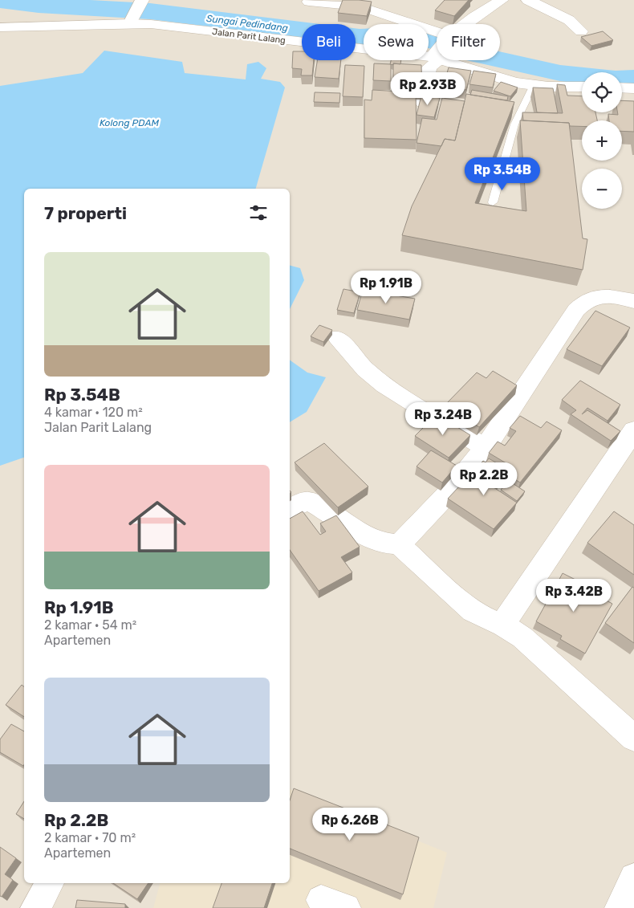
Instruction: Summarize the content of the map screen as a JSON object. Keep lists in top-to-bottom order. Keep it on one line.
{"streets":{"street":["Jalan Parit Lalang"]},"water":["Sungai Pedindang","Kolong PDAM"],"page":{"chip":["Beli","Sewa","Filter"],"map_buttons":["+","−"],"price":["Rp 2.93B","Rp 3.54B","Rp 1.91B","Rp 3.24B","Rp 2.2B","Rp 3.42B","Rp 6.26B"],"heading":"7 properti","list":[{"name":"Rp 3.54B","note":"4 kamar · 120 m² · Jalan Parit Lalang"},{"name":"Rp 1.91B","note":"2 kamar · 54 m² · Apartemen"},{"name":"Rp 2.2B","note":"2 kamar · 70 m² · Apartemen"}]}}
